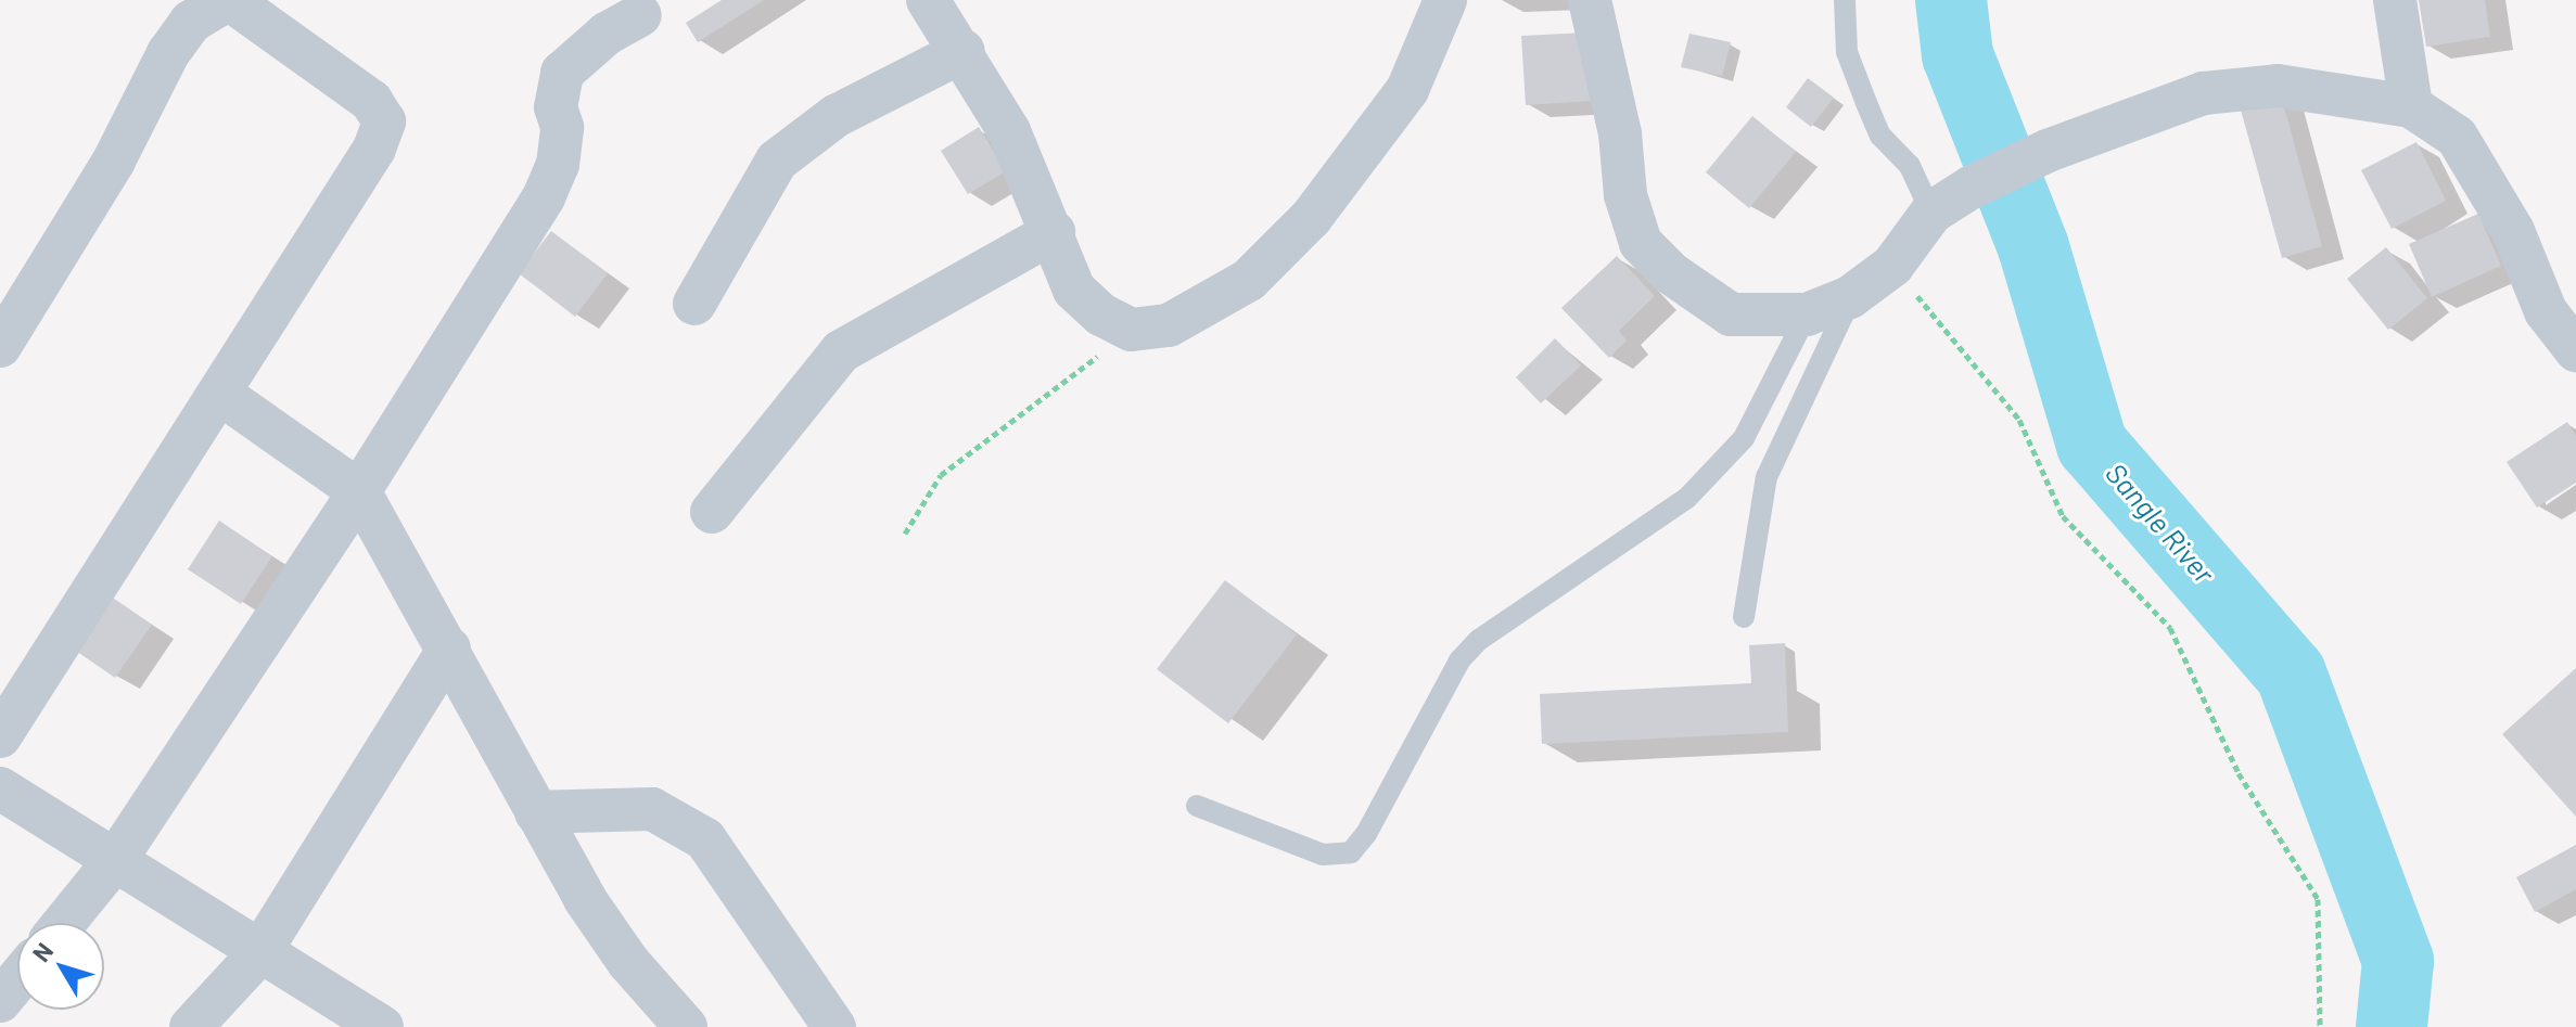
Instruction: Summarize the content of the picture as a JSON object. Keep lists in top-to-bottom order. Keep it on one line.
{"water":["Sangle River"],"north":"top left"}
